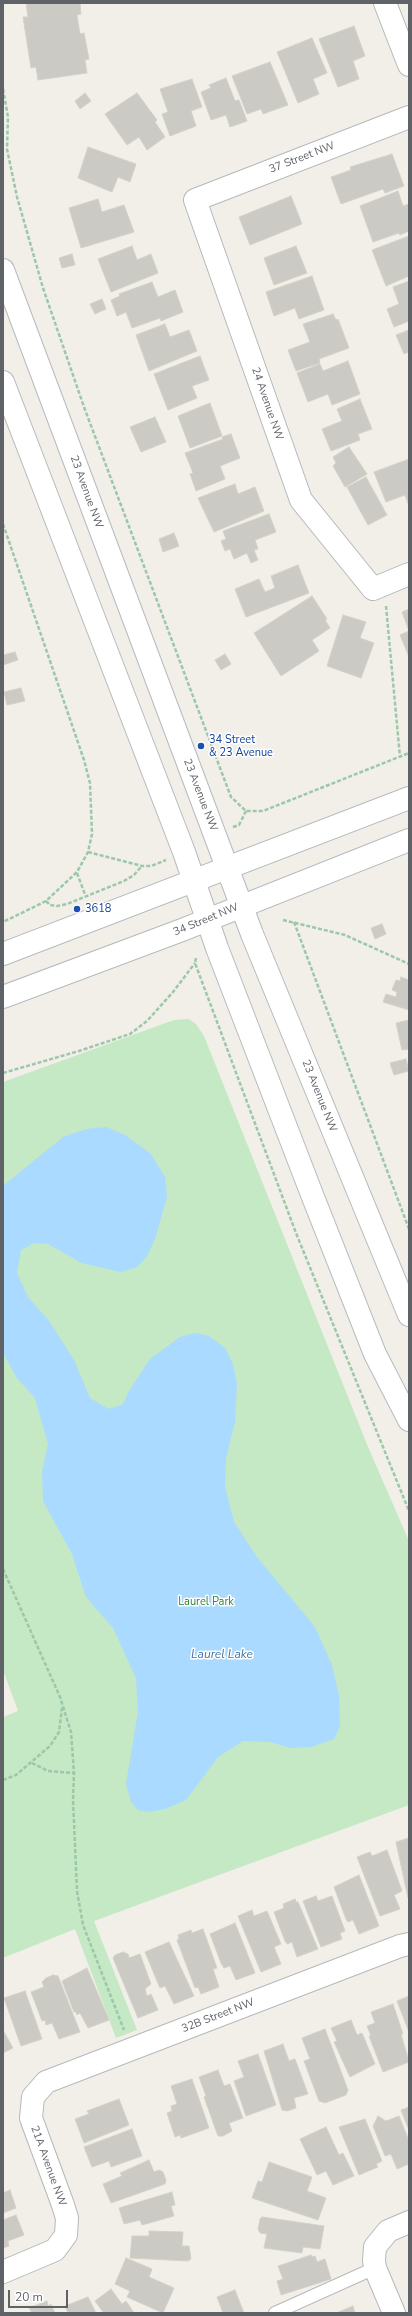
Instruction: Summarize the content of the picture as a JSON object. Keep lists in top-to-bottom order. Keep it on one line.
{"streets":{"main road":["37 Street NW","24 Avenue NW","23 Avenue NW","34 Street NW","32B Street NW","21A Avenue NW"]},"crossings":[["37 Street NW","24 Avenue NW"],["23 Avenue NW","34 Street NW"],["32B Street NW","21A Avenue NW"]],"water":["Laurel Lake"],"parks":["Laurel Park"],"places":["34 Street & 23 Avenue","3618"],"scale_bar":"20 m"}
